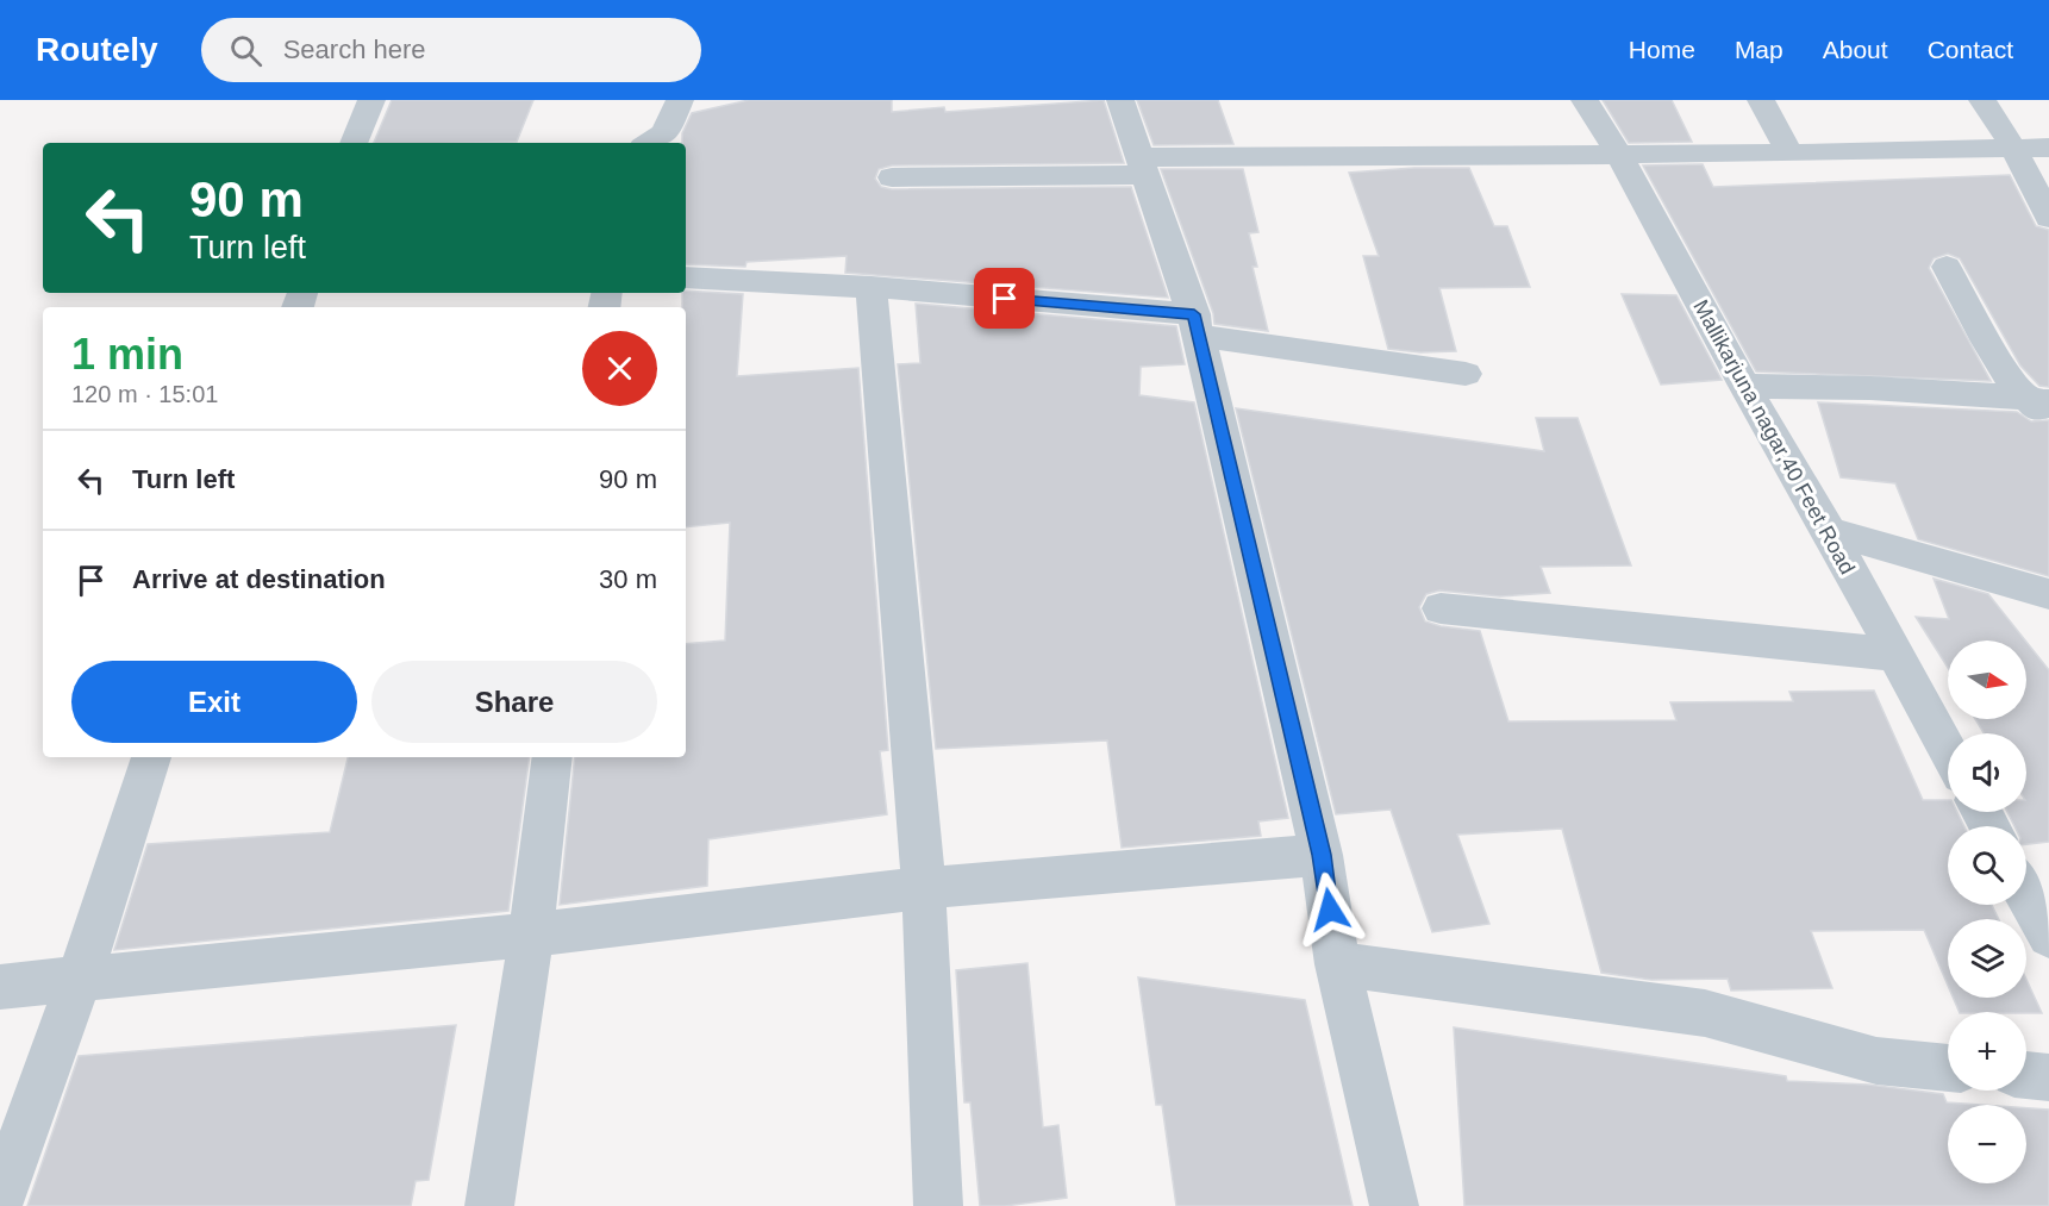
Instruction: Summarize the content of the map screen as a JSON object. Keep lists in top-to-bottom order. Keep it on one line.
{"streets":{"street":["Mallikarjuna nagar,40 Feet Road"]},"north":"right","page":{"header":"Routely","search":"Search here","nav":["Home","Map","About","Contact"],"turn":["90 m","Turn left"],"heading":["1 min","120 m · 15:01"],"list":[{"name":"Turn left","value":"90 m"},{"name":"Arrive at destination","value":"30 m"}],"map_buttons":["+","−"],"buttons":["Exit","Share"]}}
